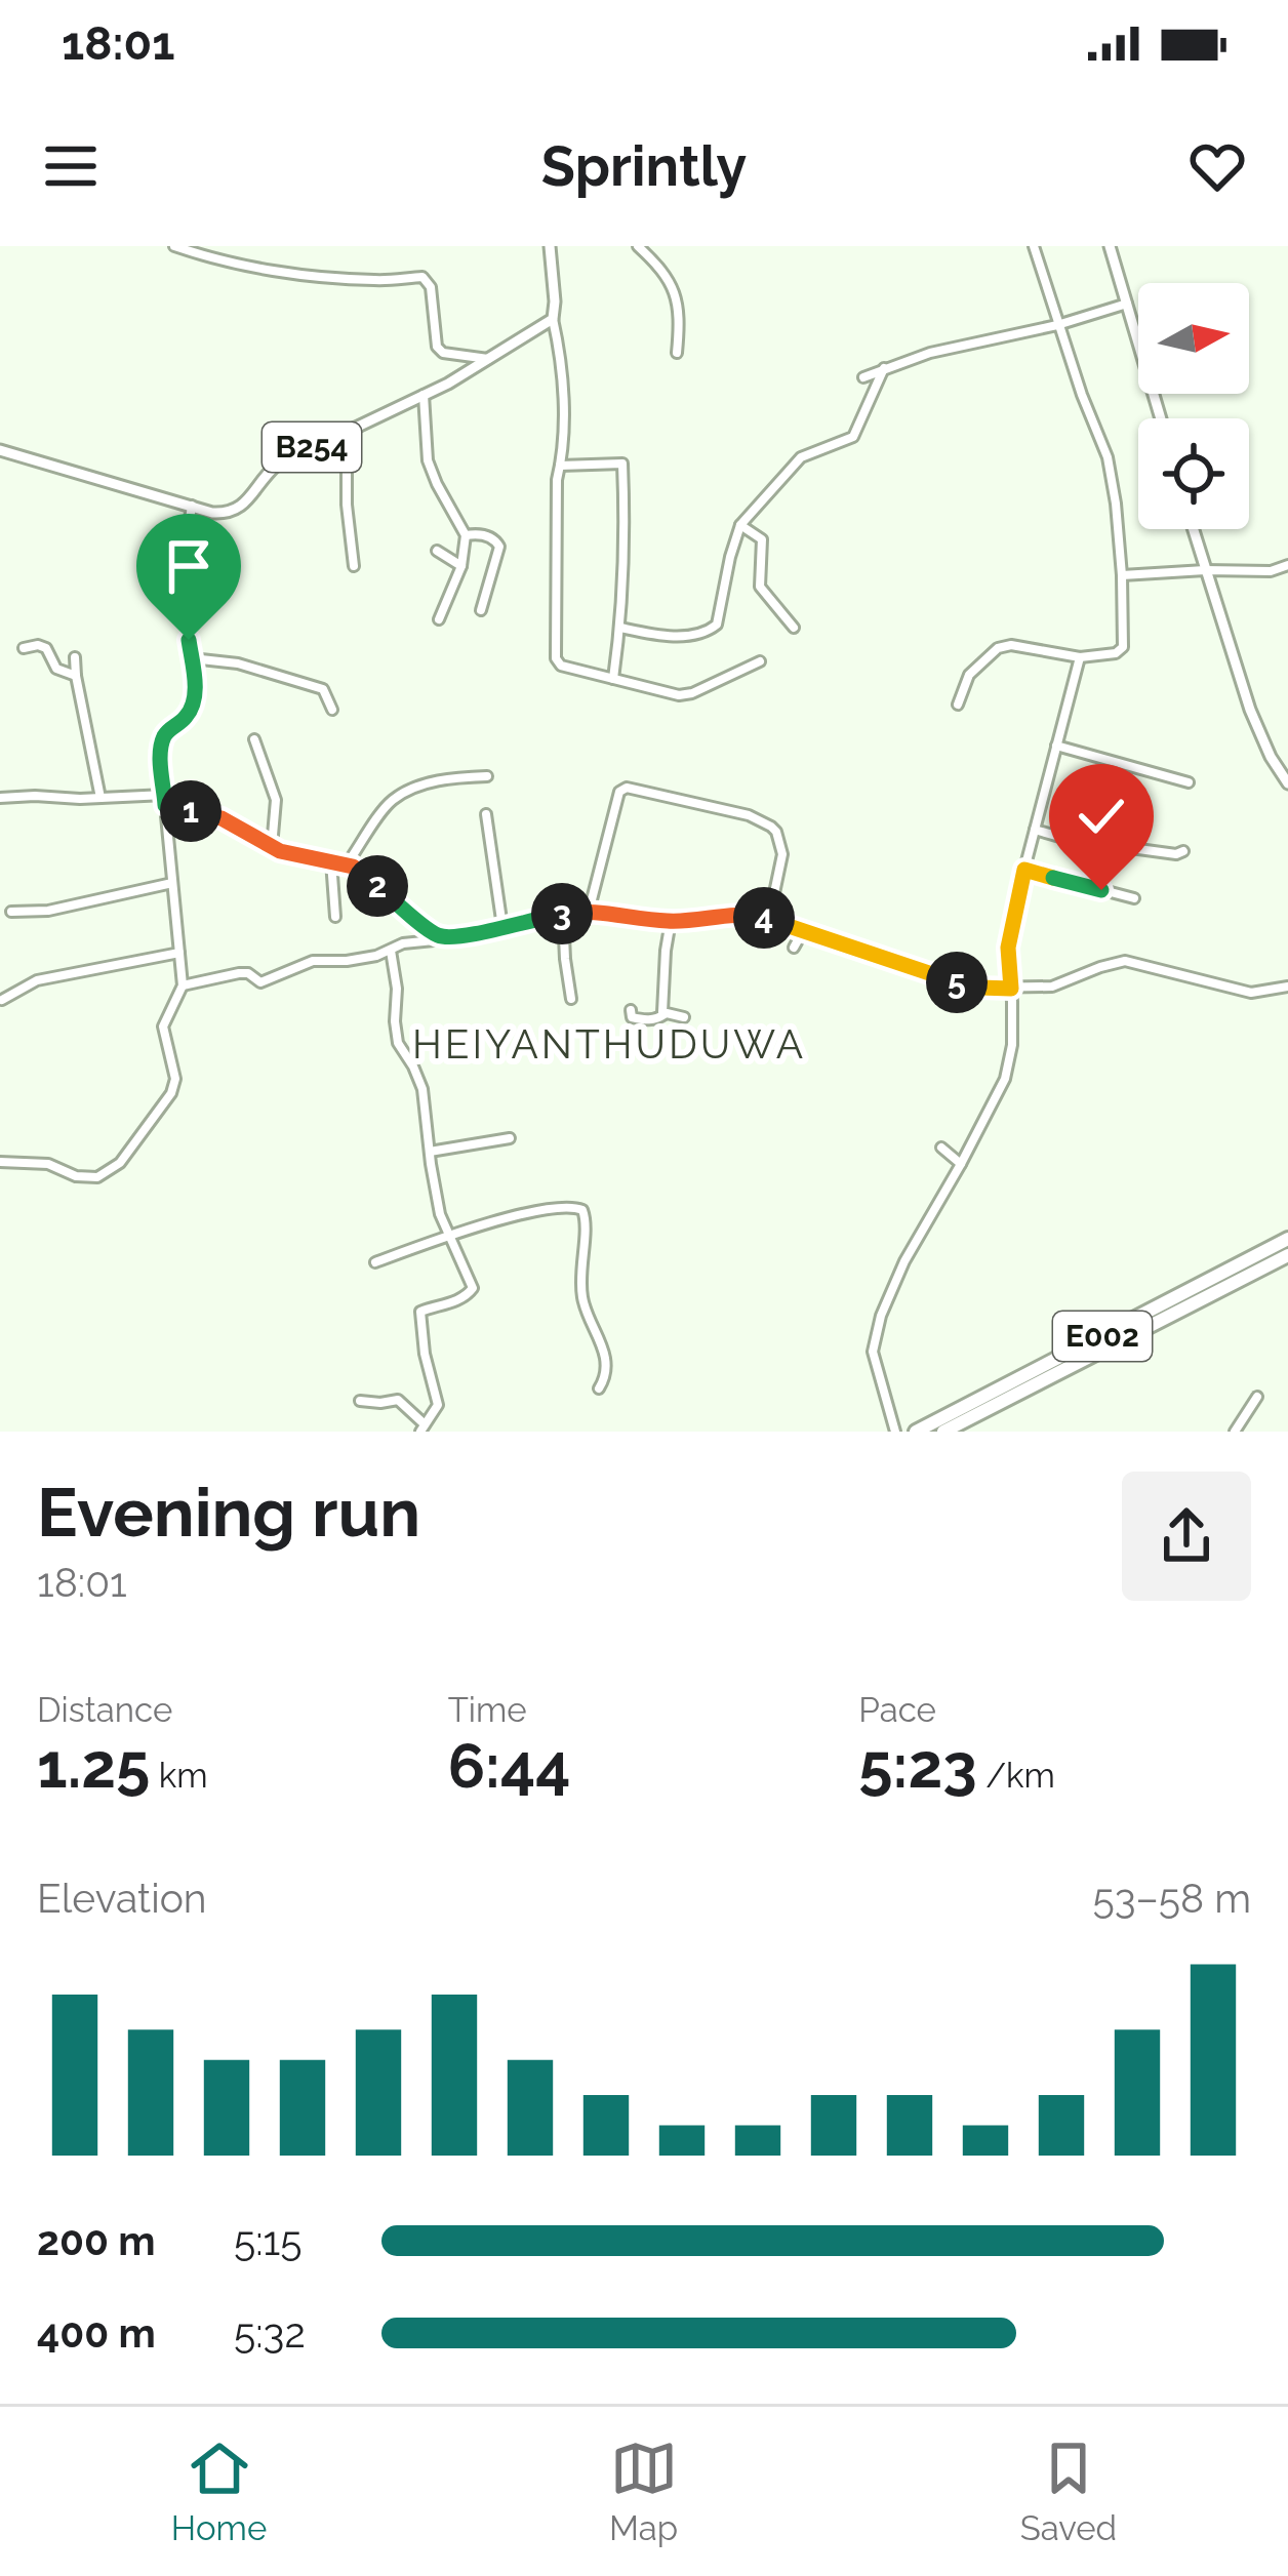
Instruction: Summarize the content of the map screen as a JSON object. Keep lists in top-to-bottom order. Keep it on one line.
{"streets":{"highway":["E002"],"main road":["B254"]},"districts":["HEIYANTHUDUWA"],"north":"right","page":{"status":"18:01","header":"Sprintly","pins":["1","2","3","4","5"],"heading":["Evening run","18:01"],"stats":[["Distance","1.25 km"],["Time","6:44"],["Pace","5:23 /km"]],"chart":["Elevation","53–58 m"],"list":[{"name":"200 m","note":"5:15"},{"name":"400 m","note":"5:32"}],"tabs":["Home","Map","Saved"]}}
